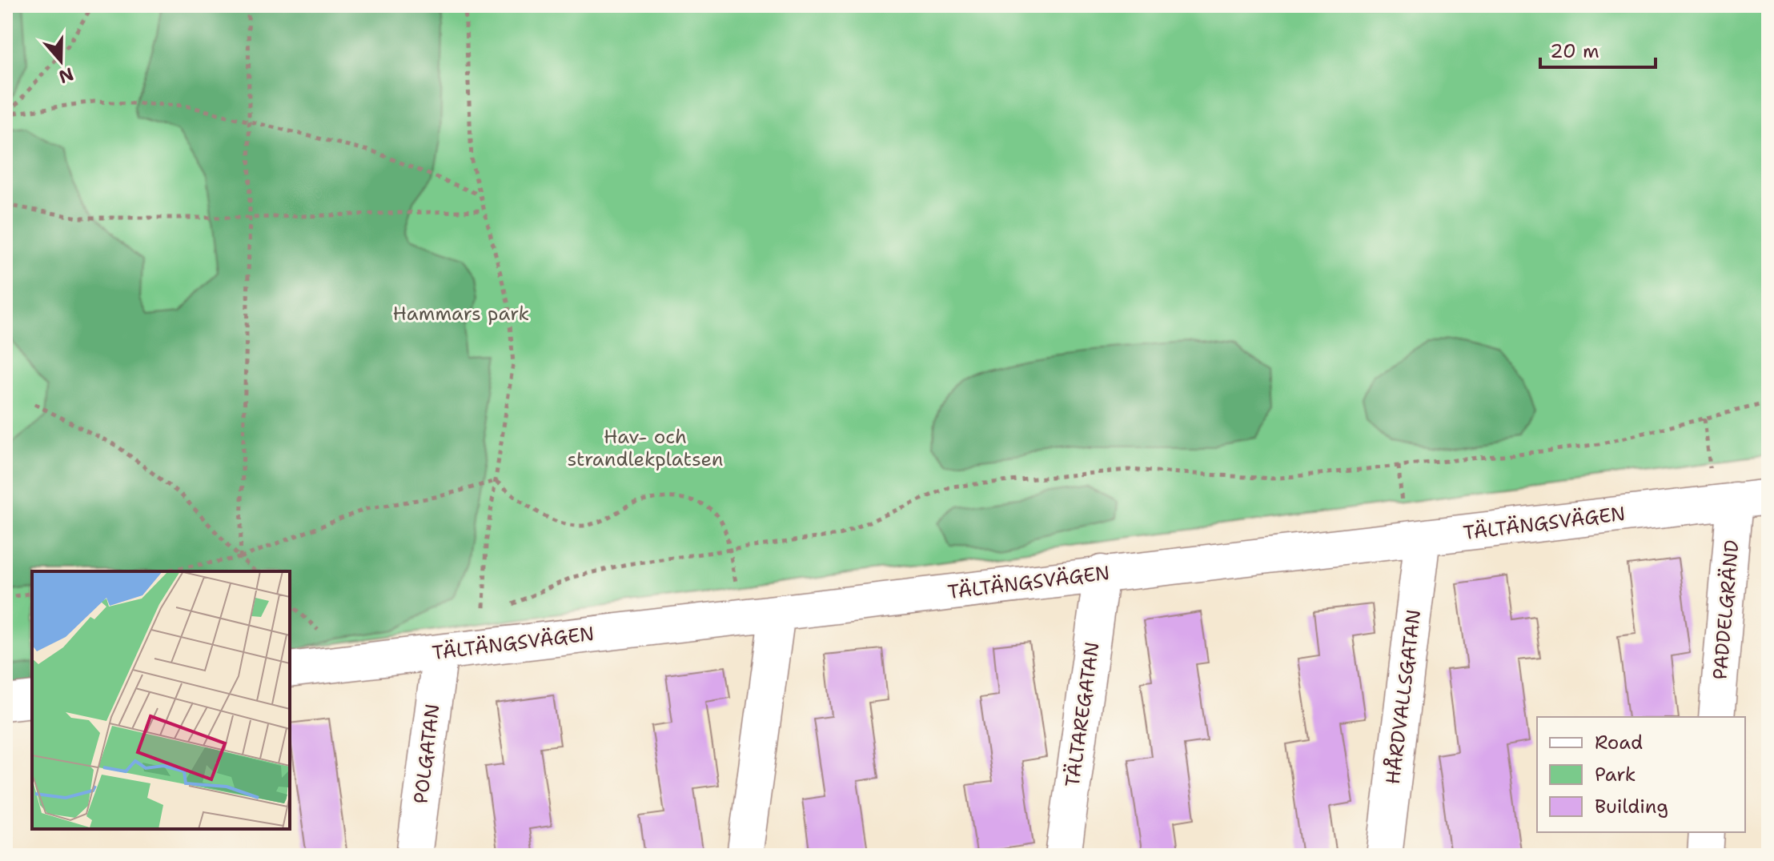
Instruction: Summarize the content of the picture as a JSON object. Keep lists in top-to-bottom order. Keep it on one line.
{"streets":{"street":["TÄLTÄNGSVÄGEN","PADDELGRÄND","HÅRDVALLSGATAN","TÄLTAREGATAN","POLGATAN"]},"crossings":[["TÄLTÄNGSVÄGEN","PADDELGRÄND"],["TÄLTÄNGSVÄGEN","HÅRDVALLSGATAN"],["TÄLTÄNGSVÄGEN","TÄLTAREGATAN"],["TÄLTÄNGSVÄGEN","POLGATAN"]],"parks":["Hammars park","Hav- och strandlekplatsen"],"legend":["Road","Park","Building"],"scale_bar":"20 m","north":"bottom"}
